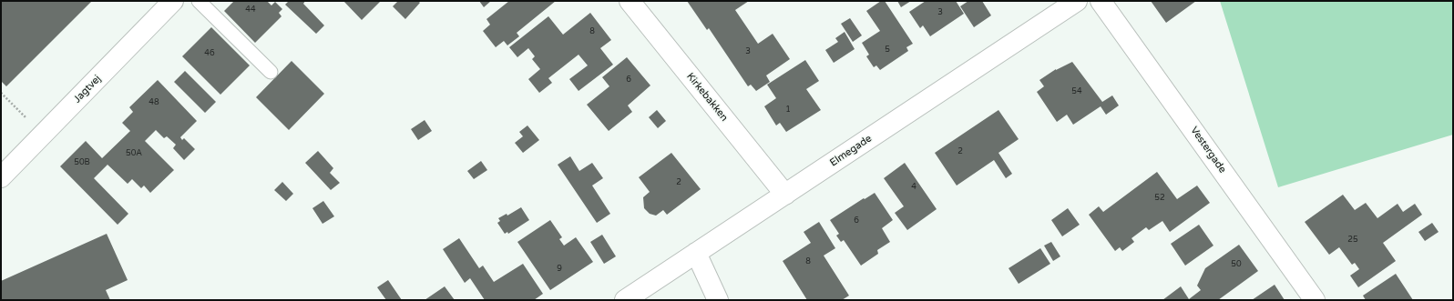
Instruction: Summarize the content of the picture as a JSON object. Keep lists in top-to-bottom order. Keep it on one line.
{"streets":{"street":["Jagtvej","Kirkebakken","Vestergade","Elmegade"]},"crossings":[["Kirkebakken","Elmegade"]],"house_numbers":["44","3","8","5","3","46","6","54","48","1","2","50A","50B","2","4","52","6","25","8","50","9"]}
